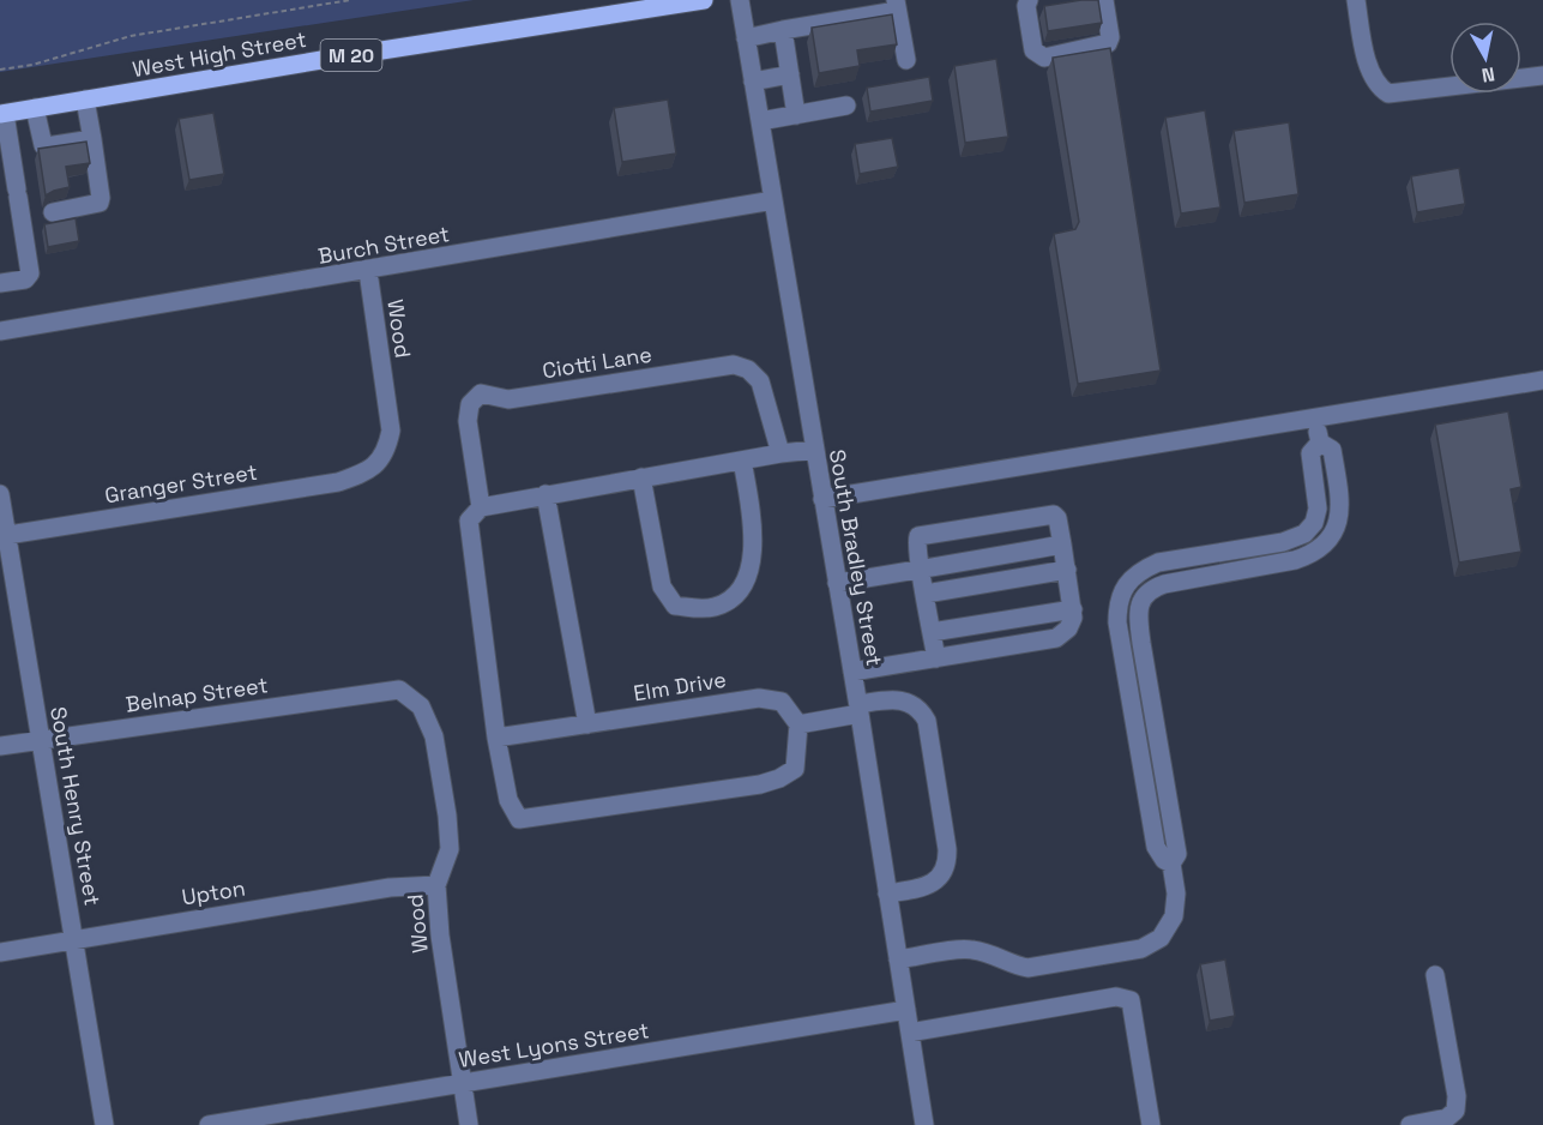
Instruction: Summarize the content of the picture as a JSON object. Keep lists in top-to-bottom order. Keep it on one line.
{"streets":{"main road":["West High Street","M 20"],"street":["Burch Street","Wood","Ciotti Lane","Granger Street","South Bradley Street","Elm Drive","Belnap Street","South Henry Street","Upton","West Lyons Street"]},"crossings":[["Burch Street","Wood"],["Burch Street","South Bradley Street"],["Wood","Granger Street"],["Wood","Belnap Street"],["Wood","Upton"],["Wood","West Lyons Street"],["Granger Street","South Henry Street"],["South Bradley Street","West Lyons Street"],["Belnap Street","South Henry Street"],["South Henry Street","Upton"]],"north":"bottom"}
